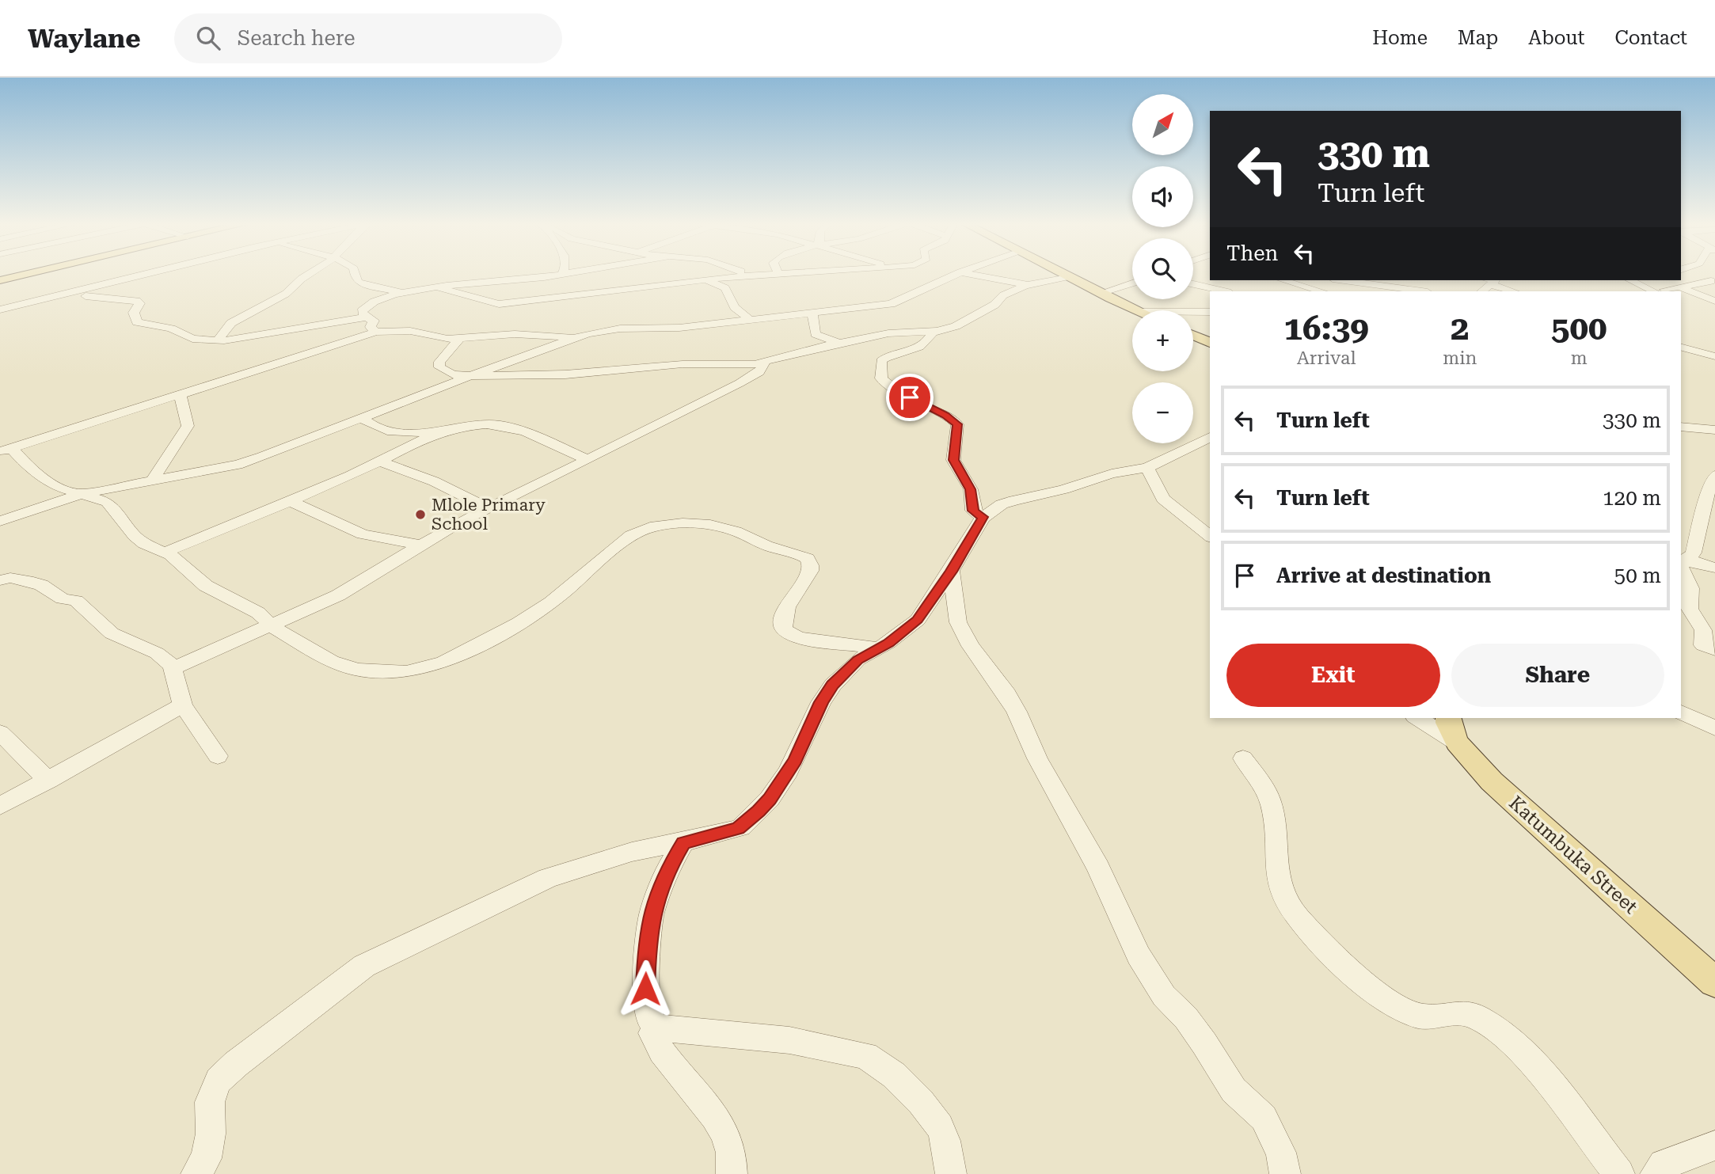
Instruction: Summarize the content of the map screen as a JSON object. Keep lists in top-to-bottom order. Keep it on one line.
{"streets":{"main road":["Katumbuka Street"]},"places":["Mlole Primary School"],"north":"top right","page":{"header":"Waylane","search":"Search here","nav":["Home","Map","About","Contact"],"map_buttons":["+","−"],"turn":["330 m","Turn left"],"then":"Then","eta":["16:39","Arrival","2","min","500","m"],"list":[{"name":"Turn left","value":"330 m"},{"name":"Turn left","value":"120 m"},{"name":"Arrive at destination","value":"50 m"}],"buttons":["Exit","Share"]}}
